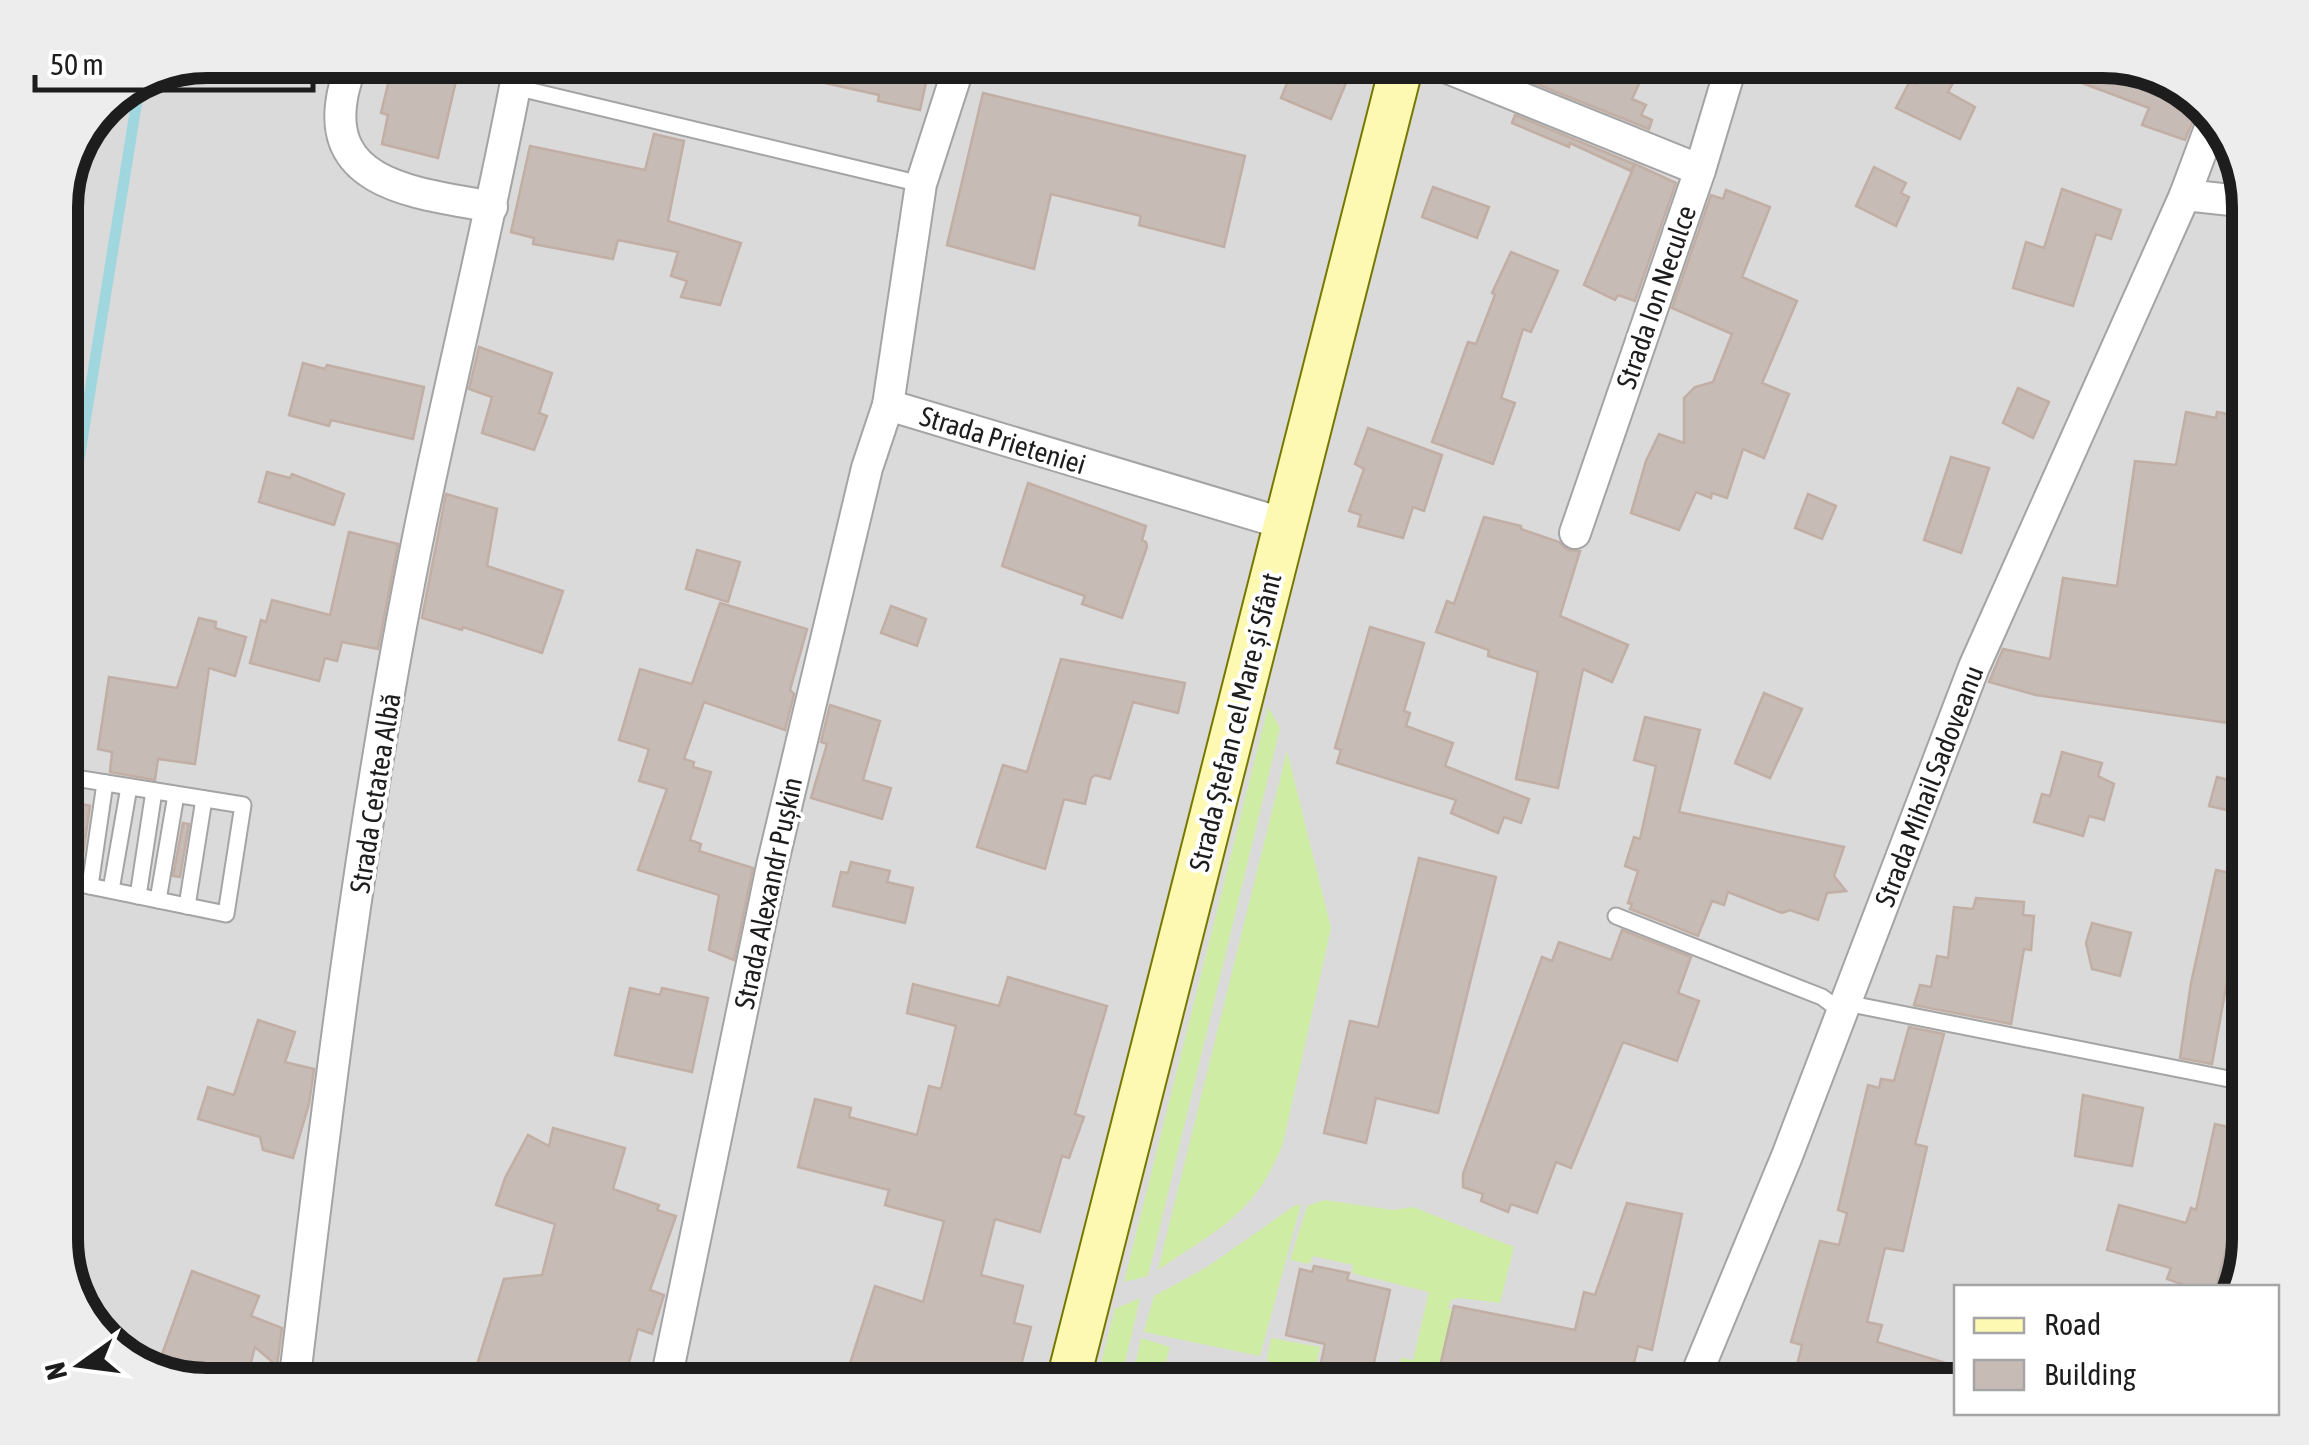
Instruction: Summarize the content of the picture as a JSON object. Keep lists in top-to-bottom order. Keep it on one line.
{"streets":{"street":["Strada Ion Neculce","Strada Prieteniei","Strada Ștefan cel Mare și Sfânt","Strada Mihail Sadoveanu","Strada Cetatea Albă","Strada Alexandr Pușkin"]},"crossings":[["Strada Prieteniei","Strada Ștefan cel Mare și Sfânt"],["Strada Prieteniei","Strada Alexandr Pușkin"]],"legend":["Road","Building"],"scale_bar":"50 m","north":"left"}
